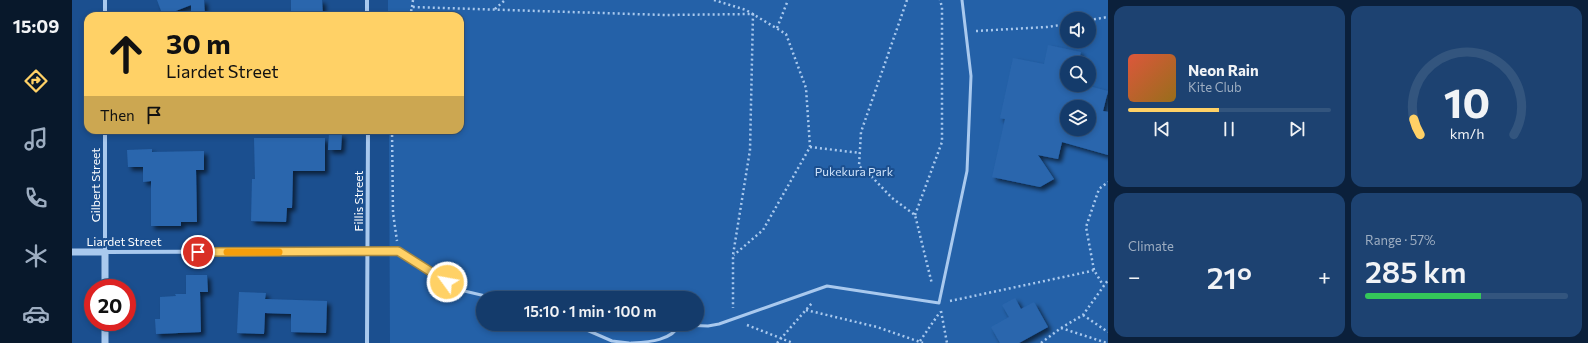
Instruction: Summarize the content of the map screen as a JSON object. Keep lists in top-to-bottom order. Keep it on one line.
{"streets":{"street":["Gilbert Street","Fillis Street","Liardet Street"]},"crossings":[["Gilbert Street","Liardet Street"],["Fillis Street","Liardet Street"]],"parks":["Pukekura Park"],"page":{"tabs":"15:09","turn":["30 m","Liardet Street"],"song":["Neon Rain","Kite Club"],"then":"Then","tile":["Climate",["Range · 57%","285 km"]],"heat":["−","21°","+"],"limit":"20","trip":"15:10 · 1 min · 100 m","gauge":["10","km/h"]}}
